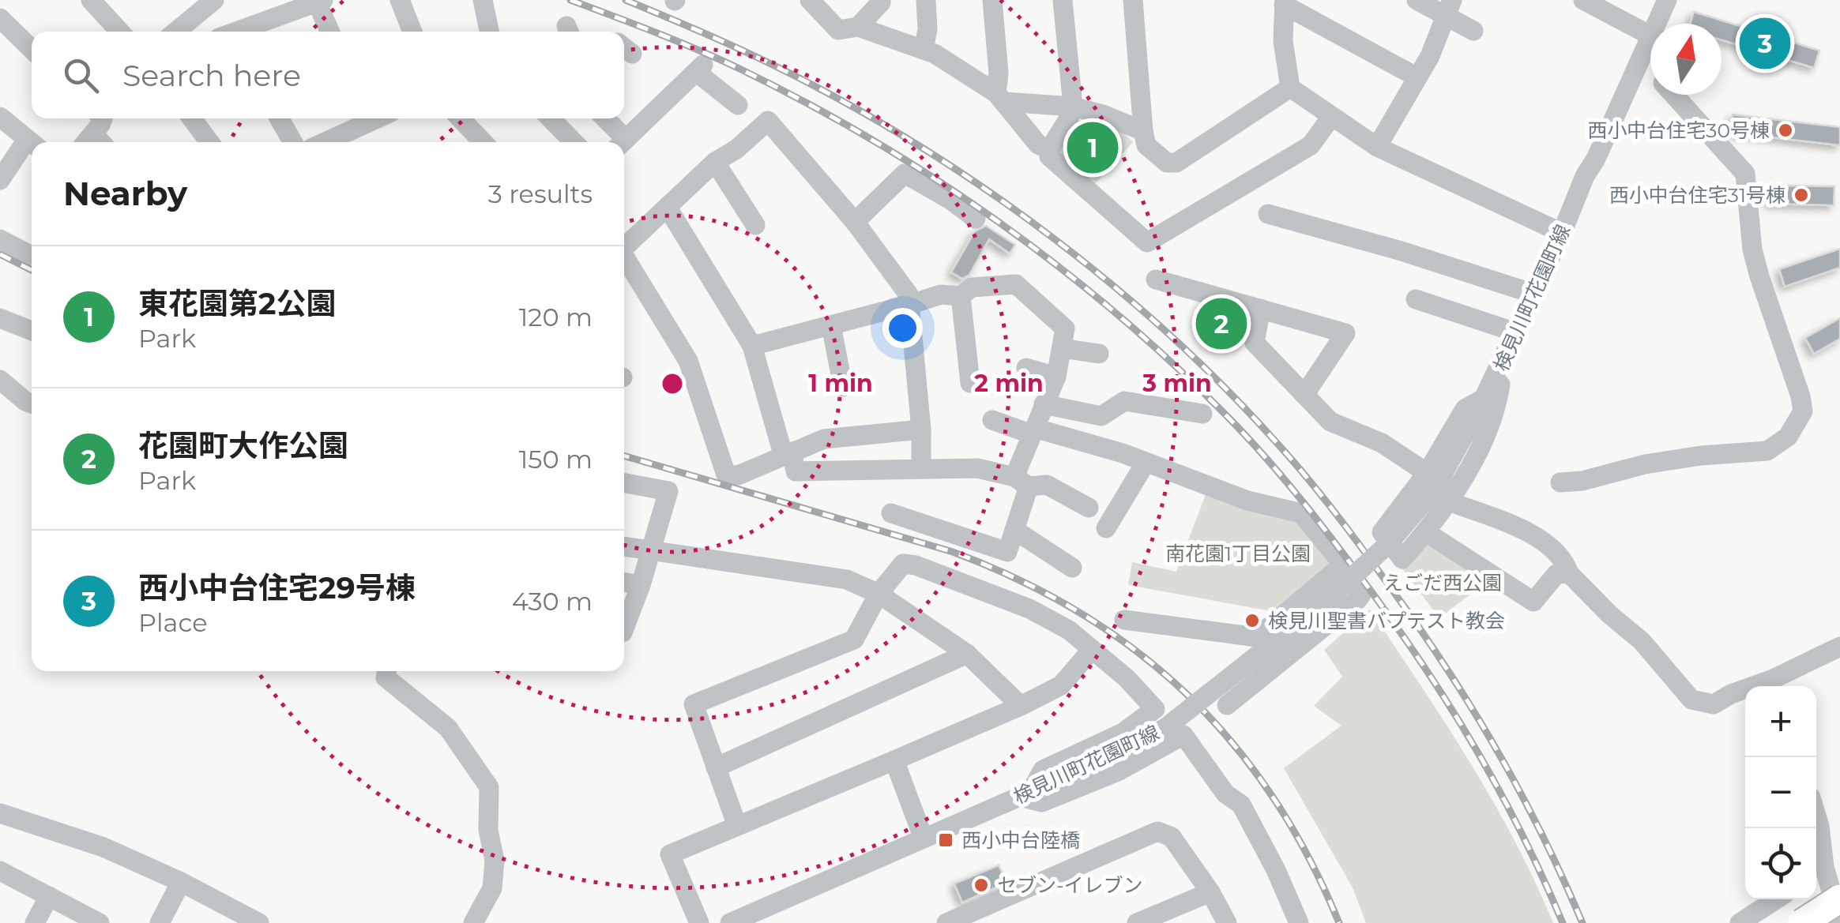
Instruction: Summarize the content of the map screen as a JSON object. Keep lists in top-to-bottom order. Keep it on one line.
{"streets":{"street":["検見川町花園町線"]},"parks":["南花園1丁目公園","えごだ西公園"],"places":{"other":["西小中台住宅30号棟","西小中台住宅31号棟","検見川聖書バプテスト教会","セブン-イレブン"],"transit":["西小中台陸橋"]},"north":"top","page":{"pins":["3","1","2"],"search":"Search here","heading":["Nearby","3 results"],"list":[{"mark":"1","name":"東花園第2公園","note":"Park","value":"120 m"},{"mark":"2","name":"花園町大作公園","note":"Park","value":"150 m"},{"mark":"3","name":"西小中台住宅29号棟","note":"Place","value":"430 m"}],"map_buttons":["+","−"]},"rings":["1 min","2 min","3 min"]}
